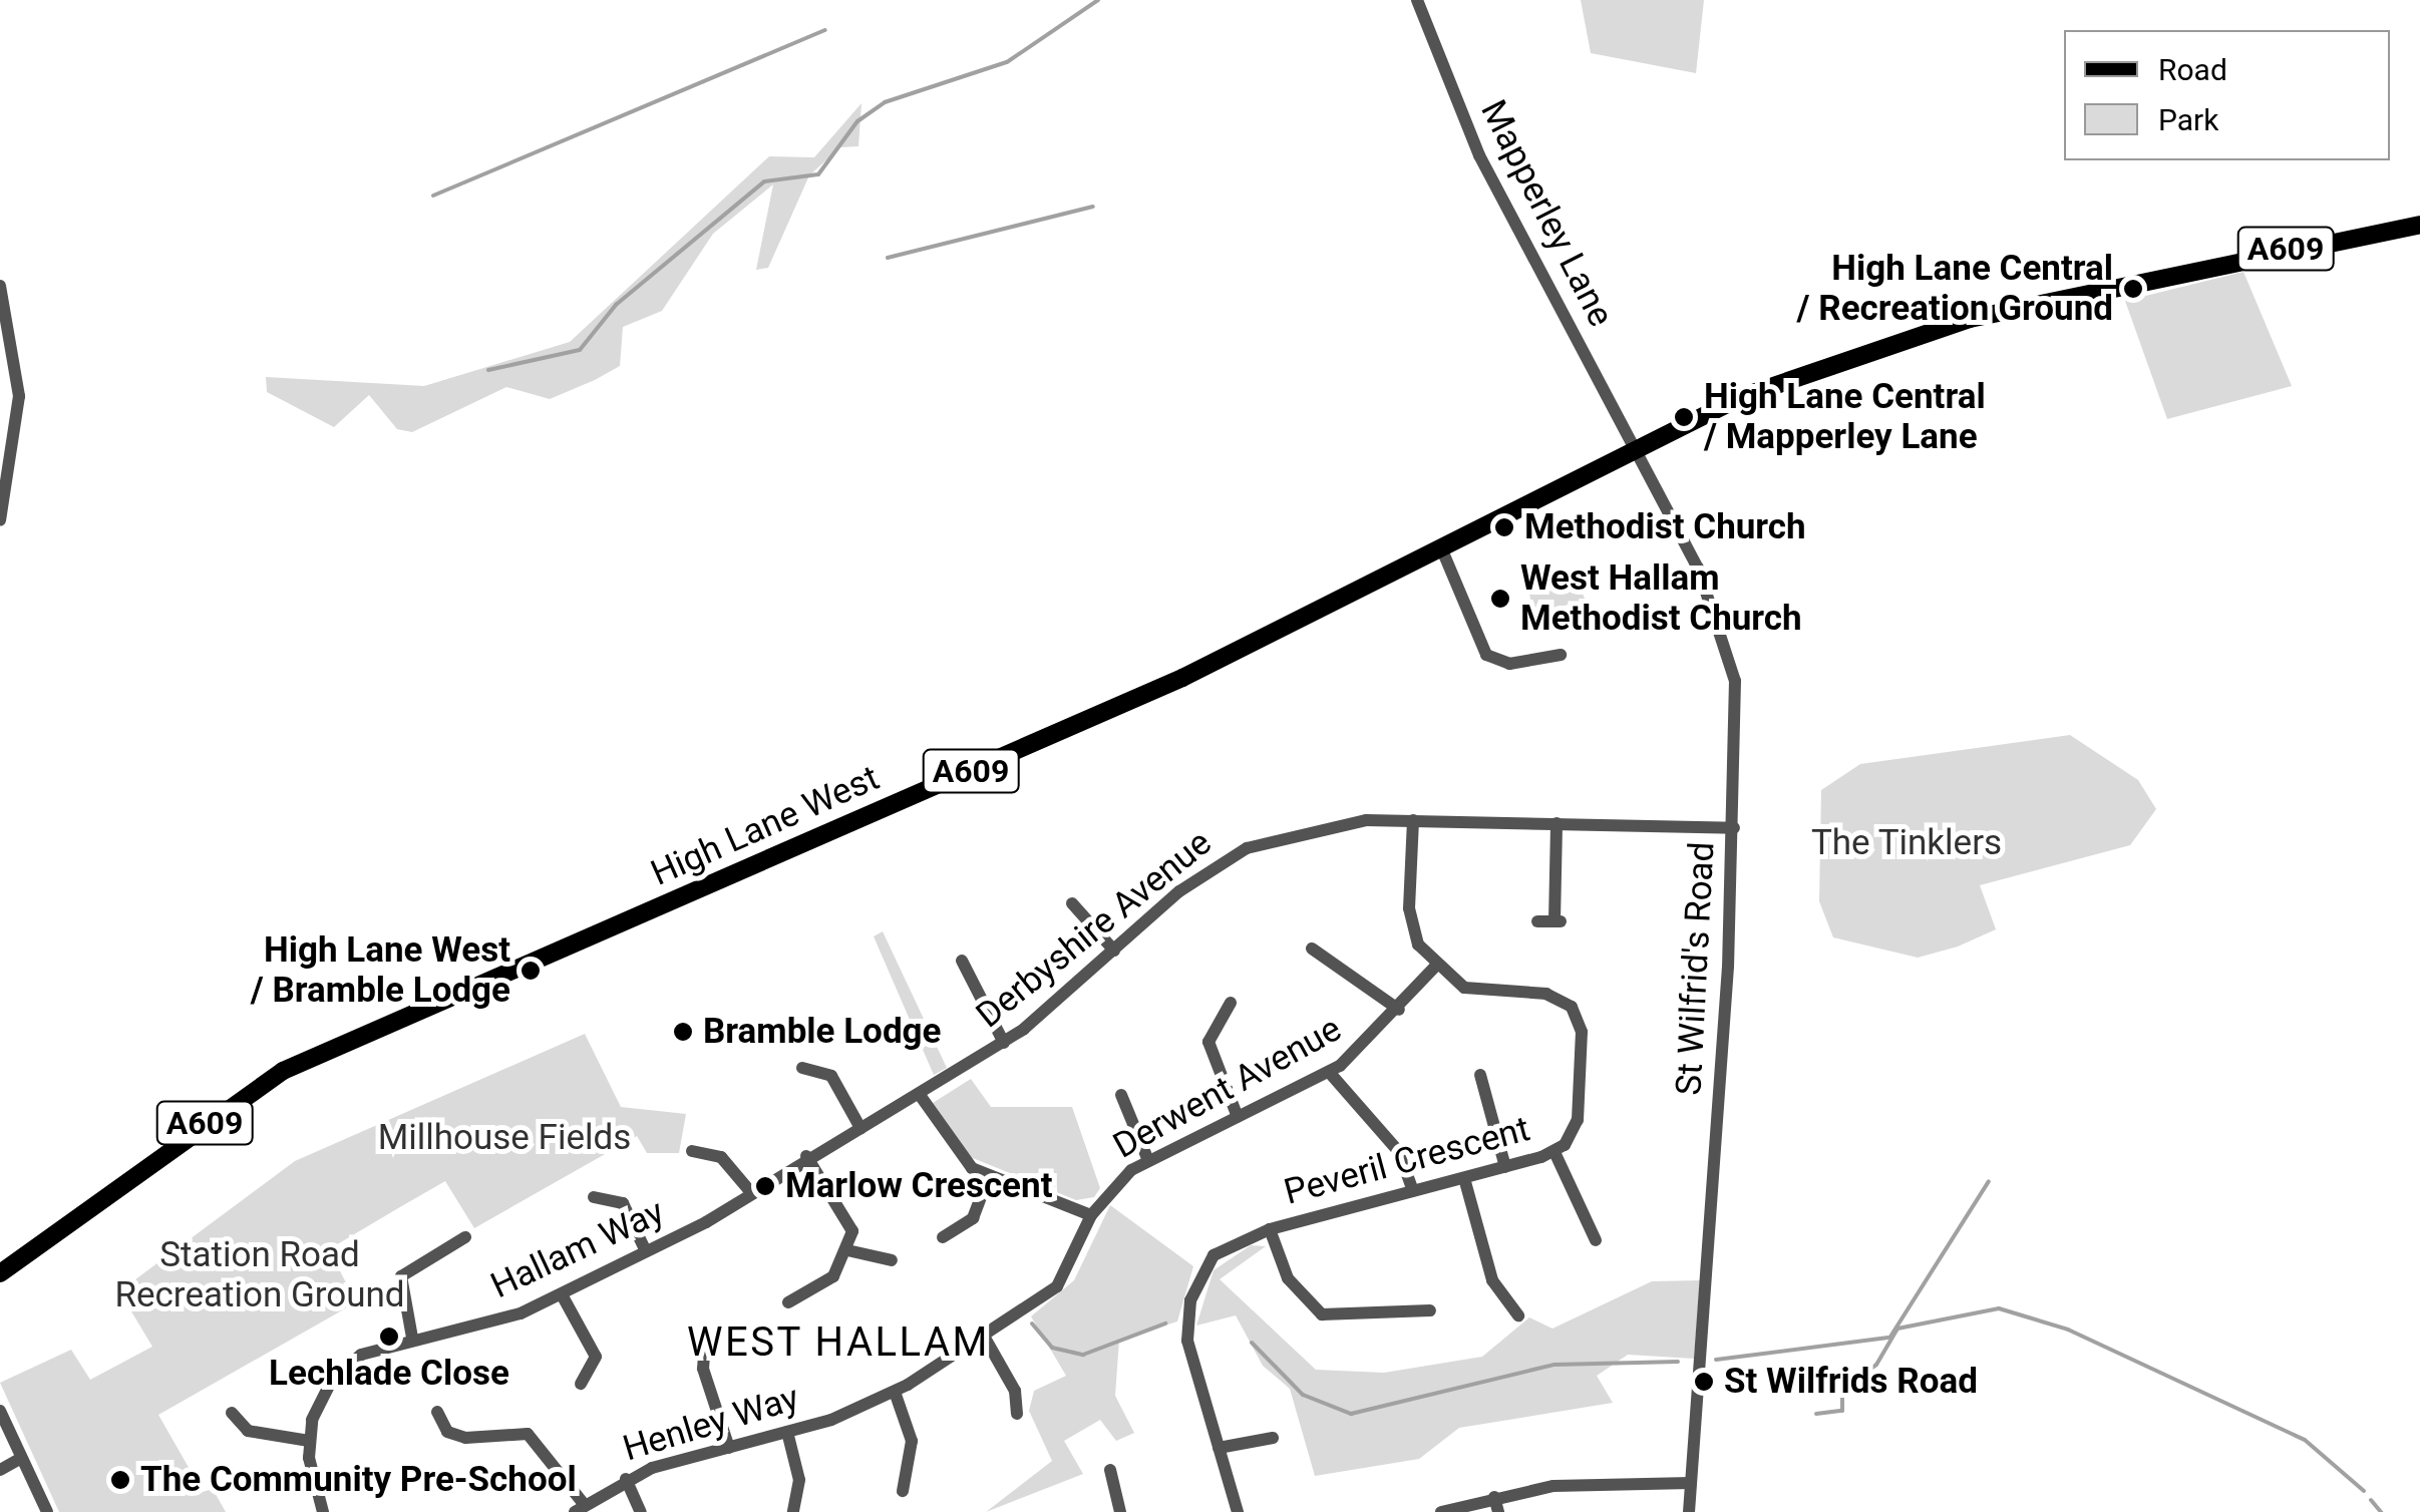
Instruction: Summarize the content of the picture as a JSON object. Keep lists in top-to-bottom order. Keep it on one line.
{"streets":{"main road":["A609","High Lane West"],"street":["Mapperley Lane","Derbyshire Avenue","St Wilfrid's Road","Derwent Avenue","Peveril Crescent","Hallam Way","Henley Way"]},"crossings":[["Mapperley Lane","A609"],["Mapperley Lane","High Lane West"],["Mapperley Lane","St Wilfrid's Road"],["A609","High Lane West"],["A609","St Wilfrid's Road"],["High Lane West","St Wilfrid's Road"],["Derbyshire Avenue","St Wilfrid's Road"],["Derbyshire Avenue","Hallam Way"],["Derwent Avenue","Peveril Crescent"],["Derwent Avenue","Henley Way"]],"districts":["WEST HALLAM"],"parks":["The Tinklers","Millhouse Fields","Station Road Recreation Ground"],"places":["High Lane Central / Recreation Ground","High Lane Central / Mapperley Lane","Methodist Church","West Hallam Methodist Church","High Lane West / Bramble Lodge","Bramble Lodge","Marlow Crescent","Lechlade Close","St Wilfrids Road","The Community Pre-School"],"legend":["Road","Park"]}
